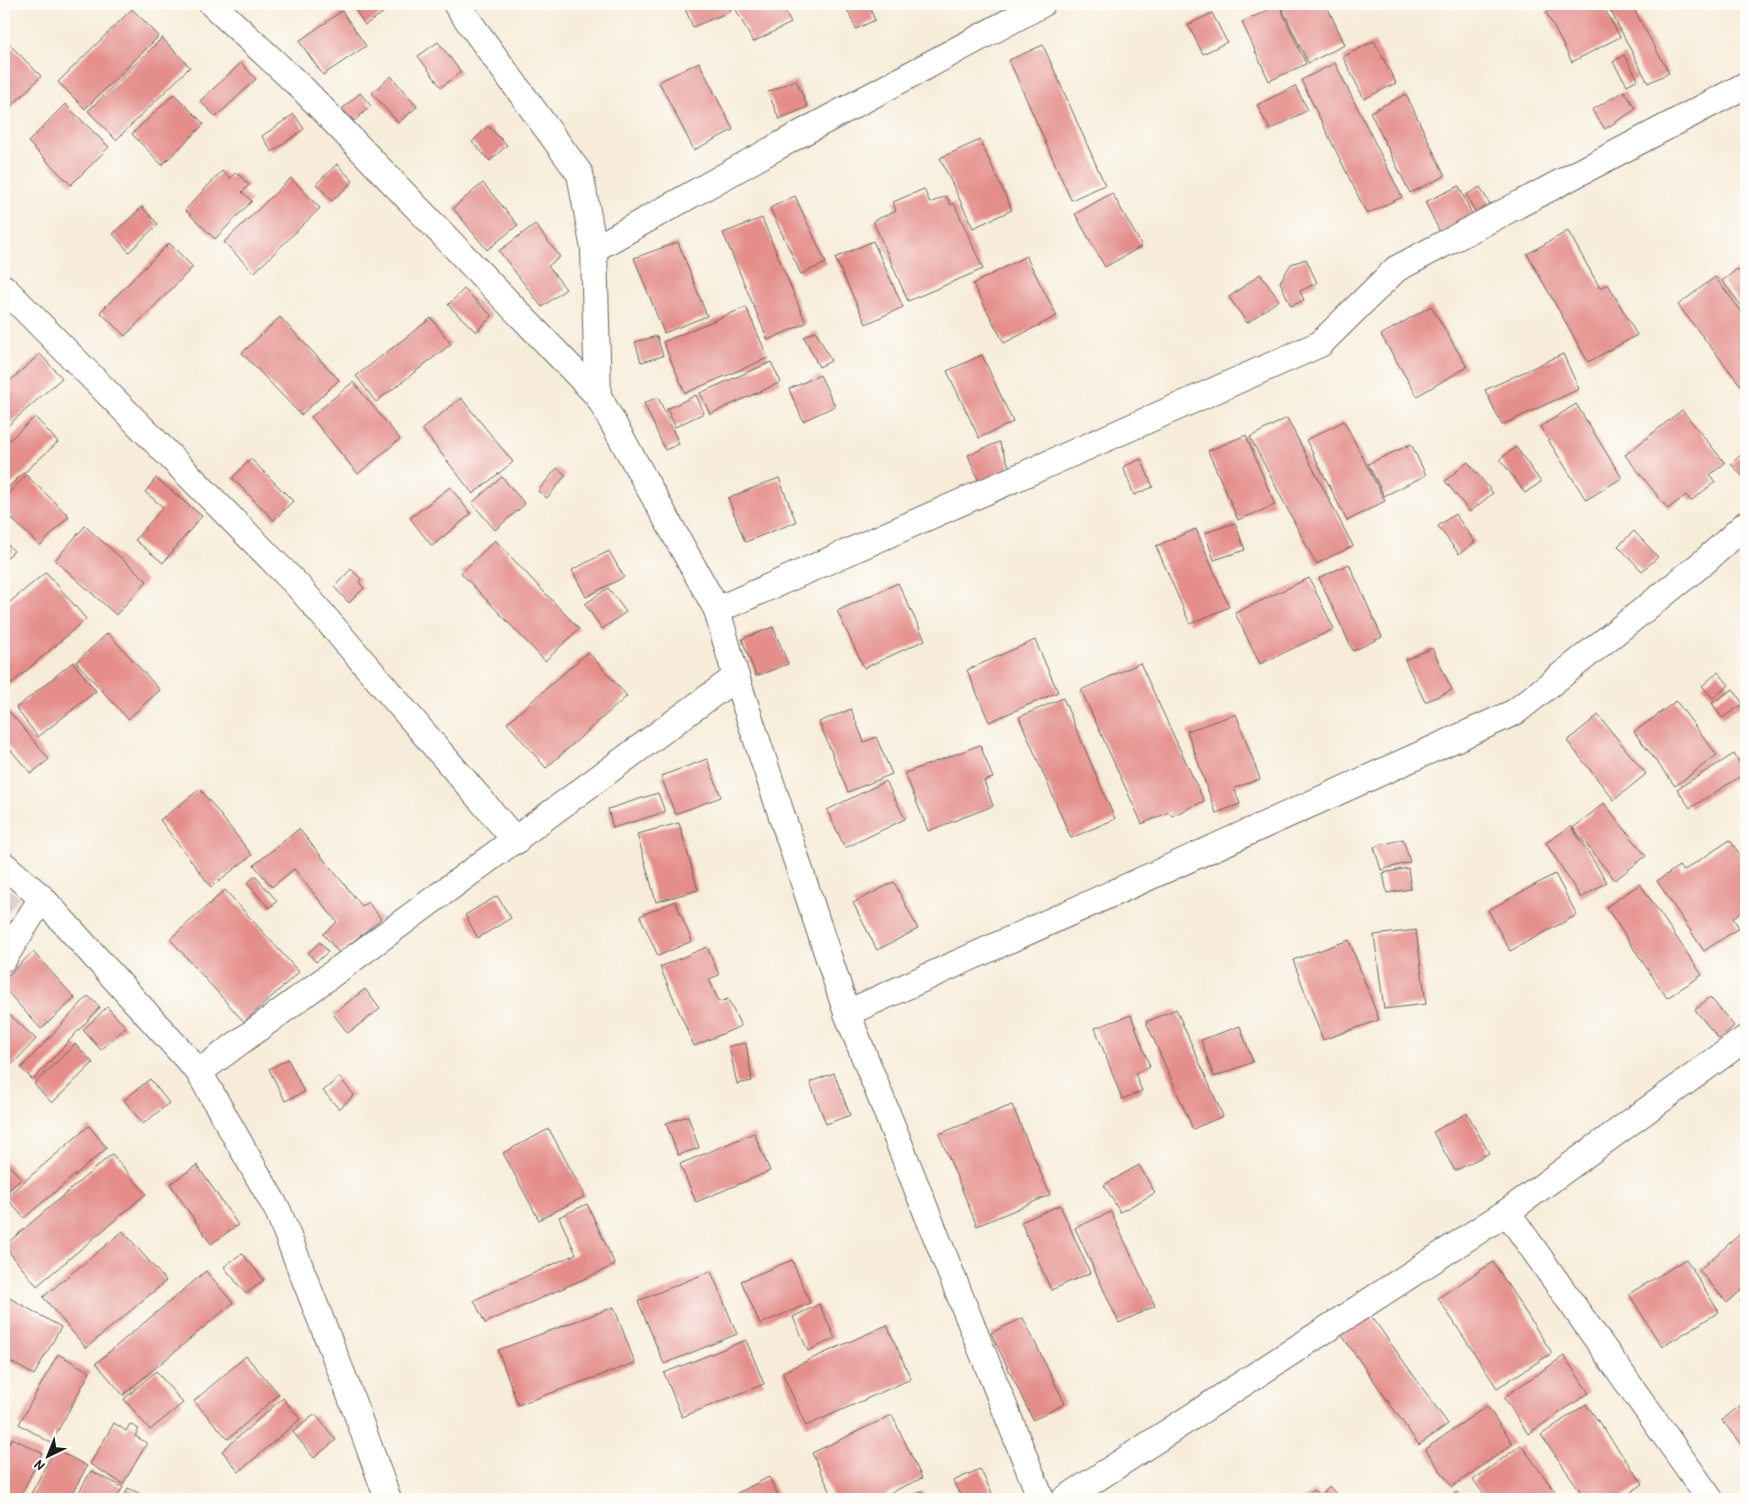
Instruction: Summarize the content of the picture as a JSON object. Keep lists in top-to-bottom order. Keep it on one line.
{"north":"bottom left"}
